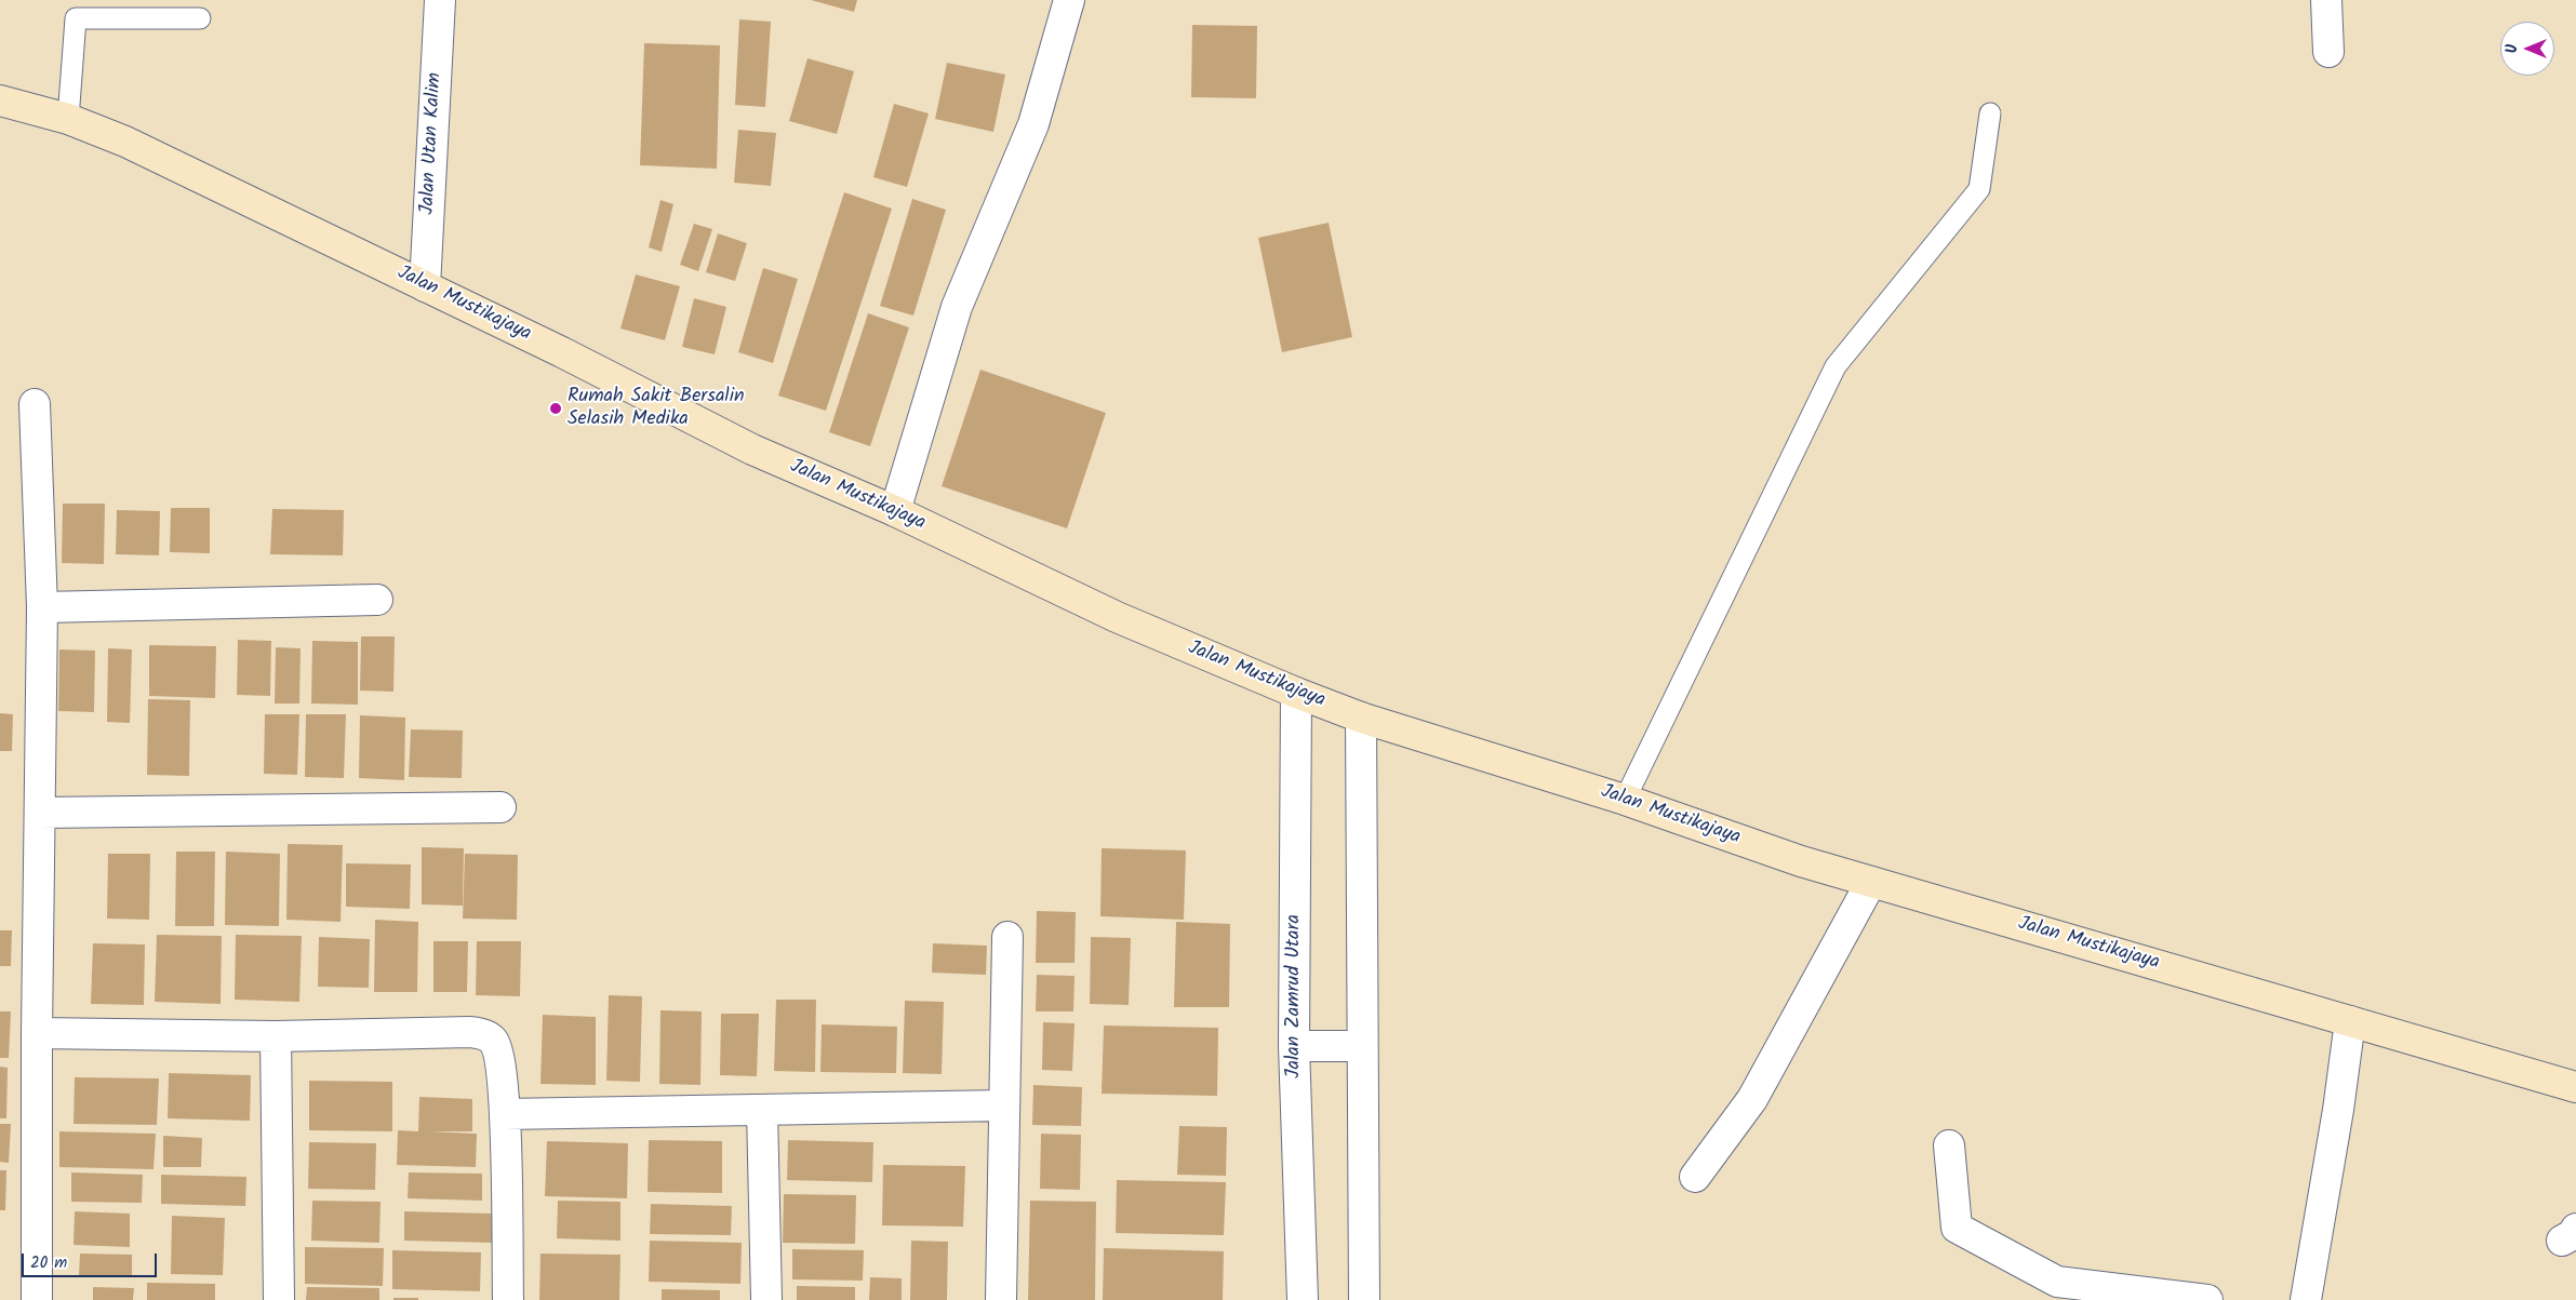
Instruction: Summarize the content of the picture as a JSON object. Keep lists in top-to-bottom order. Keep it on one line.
{"streets":{"main road":["Jalan Mustikajaya"],"street":["Jalan Utan Kalim","Jalan Zamrud Utara"]},"crossings":[["Jalan Utan Kalim","Jalan Mustikajaya"],["Jalan Mustikajaya","Jalan Zamrud Utara"]],"places":["Rumah Sakit Bersalin Selasih Medika"],"scale_bar":"20 m","north":"left"}
